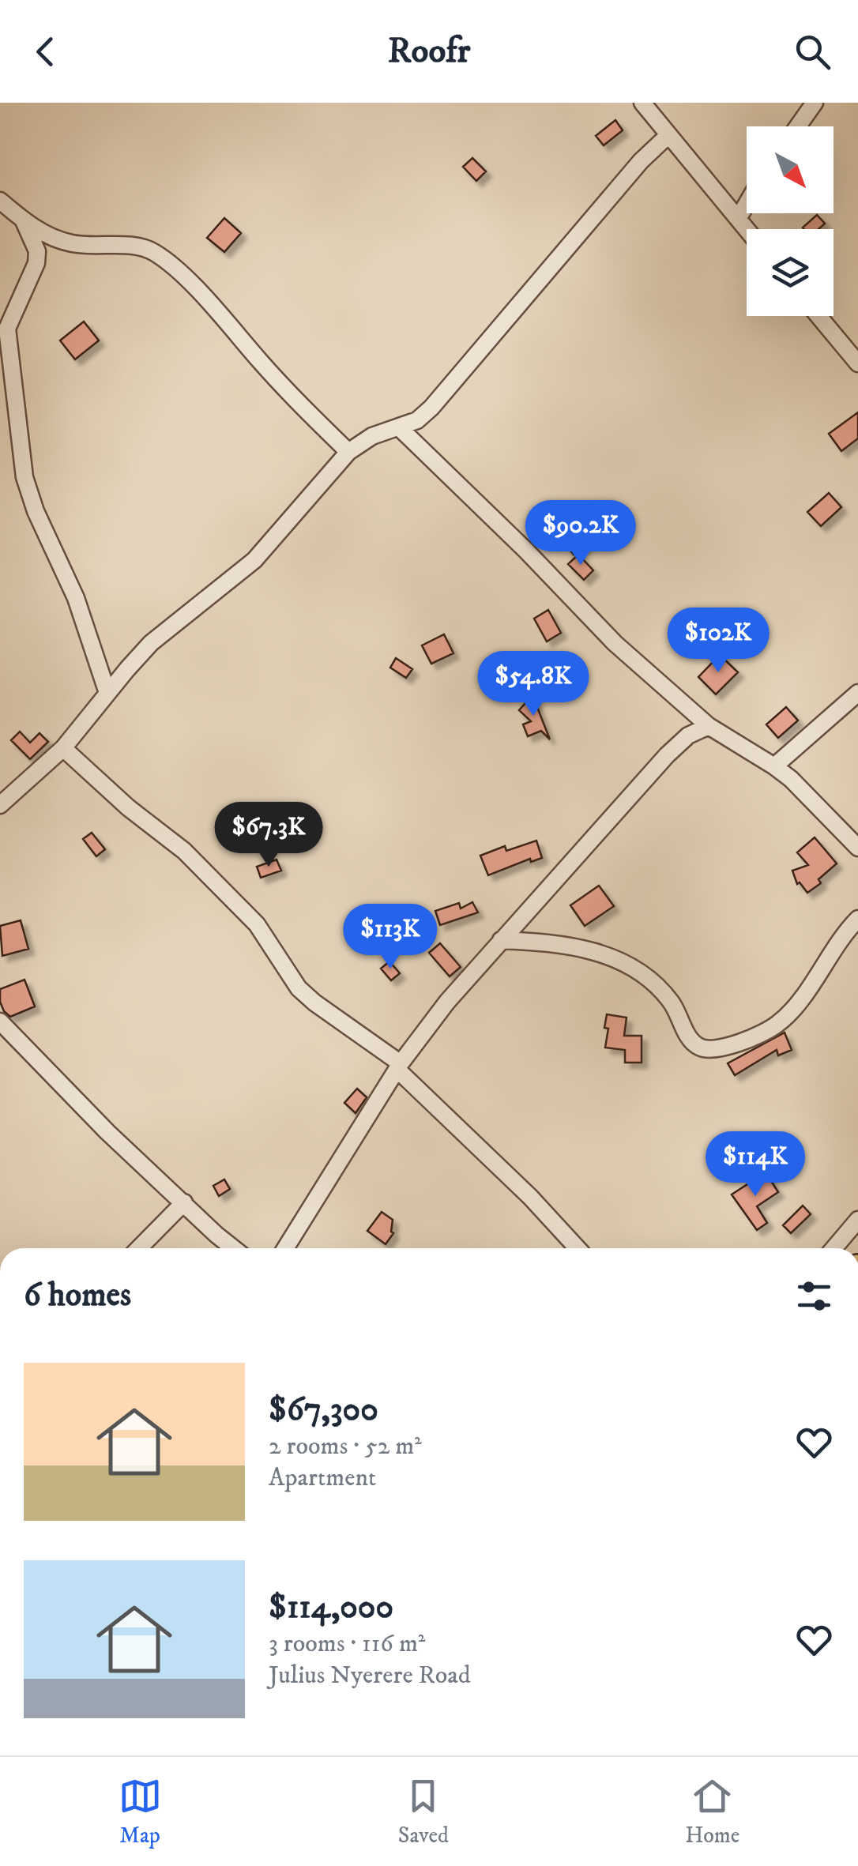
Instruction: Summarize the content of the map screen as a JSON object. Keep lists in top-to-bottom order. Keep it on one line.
{"north":"bottom right","page":{"header":"Roofr","price":["$90.2K","$102K","$54.8K","$67.3K","$113K","$114K"],"heading":"6 homes","list":[{"name":"$67,300","note":"2 rooms · 52 m² · Apartment"},{"name":"$114,000","note":"3 rooms · 116 m² · Julius Nyerere Road"}],"tabs":["Map","Saved","Home"]}}
